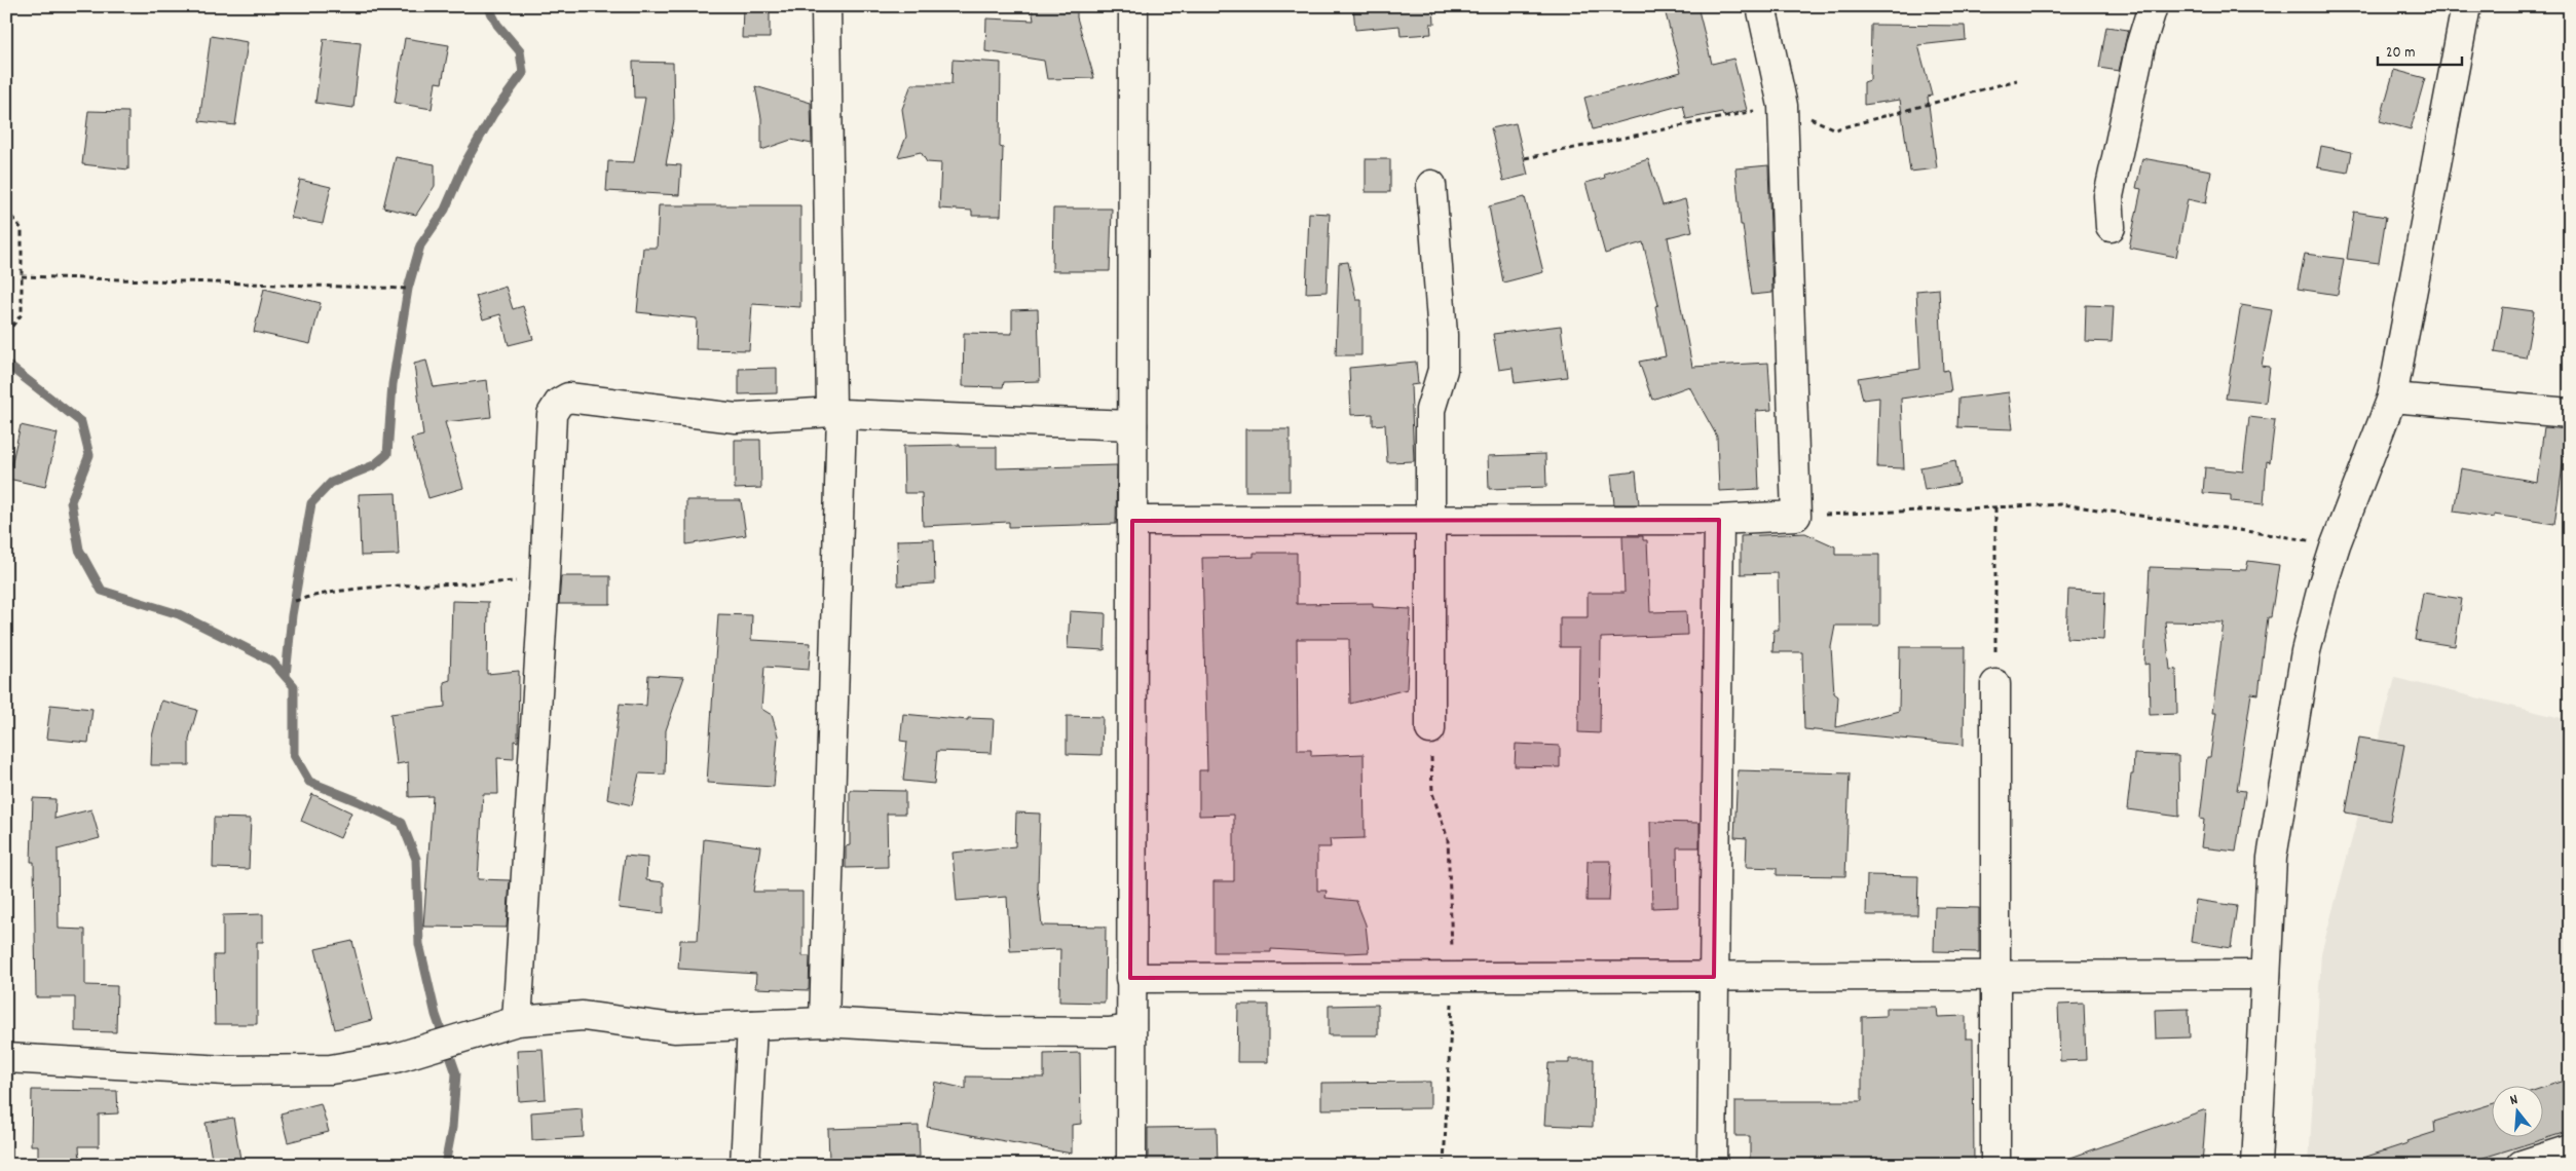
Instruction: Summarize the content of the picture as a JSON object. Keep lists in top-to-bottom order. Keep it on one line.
{"scale_bar":"20 m","north":"top"}
